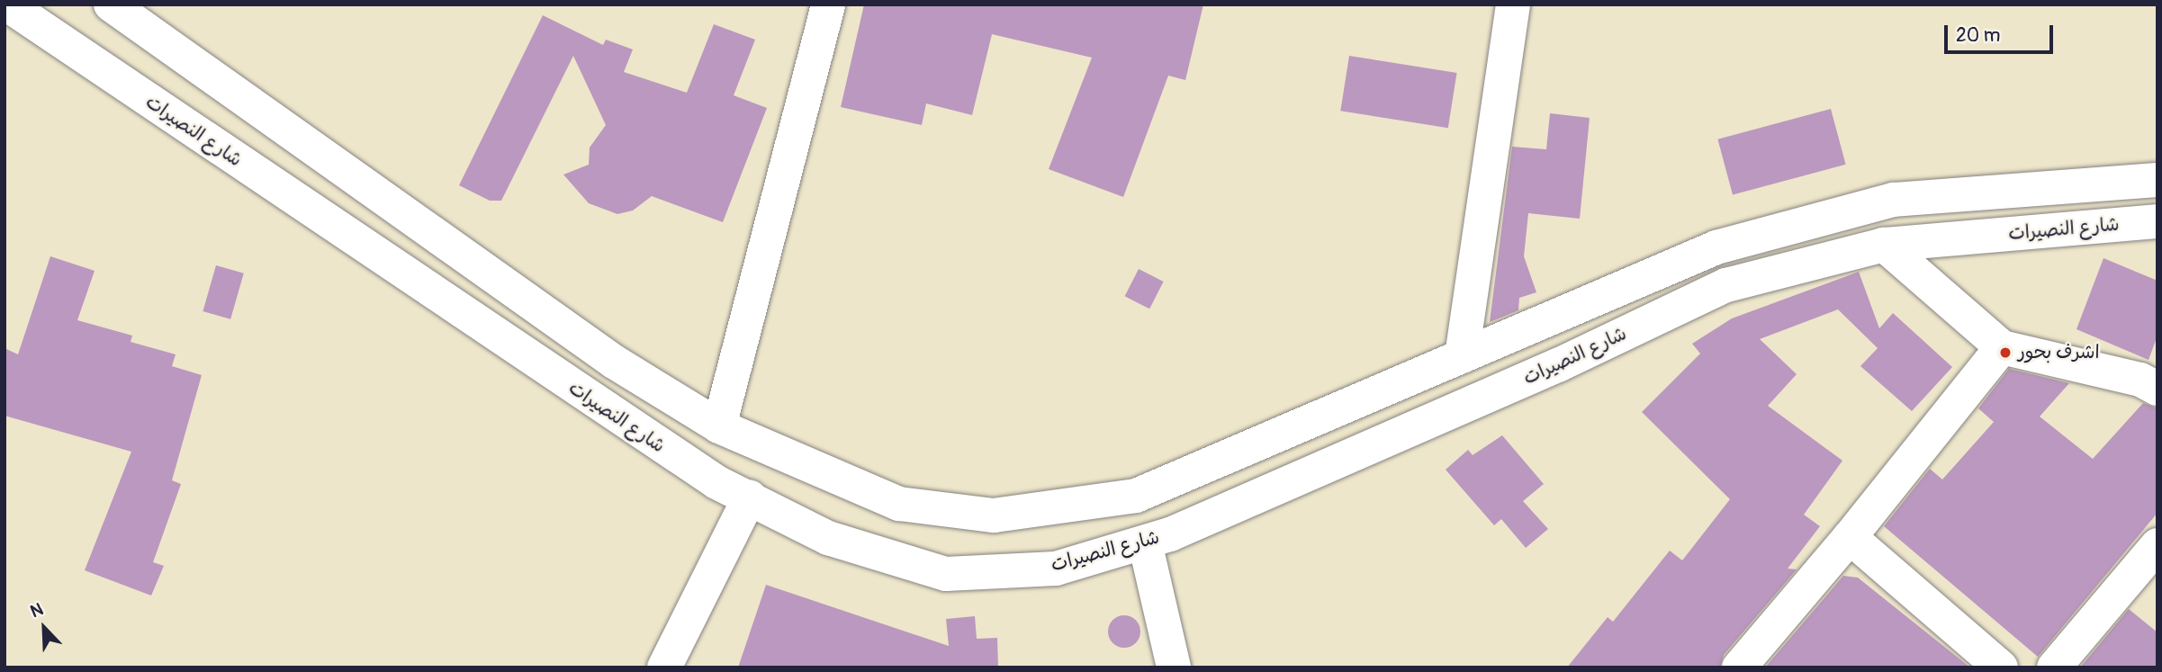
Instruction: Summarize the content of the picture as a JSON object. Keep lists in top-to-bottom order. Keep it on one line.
{"streets":{"main road":["شارع النصيرات"]},"places":["اشرف بحور"],"scale_bar":"20 m","north":"top left"}
